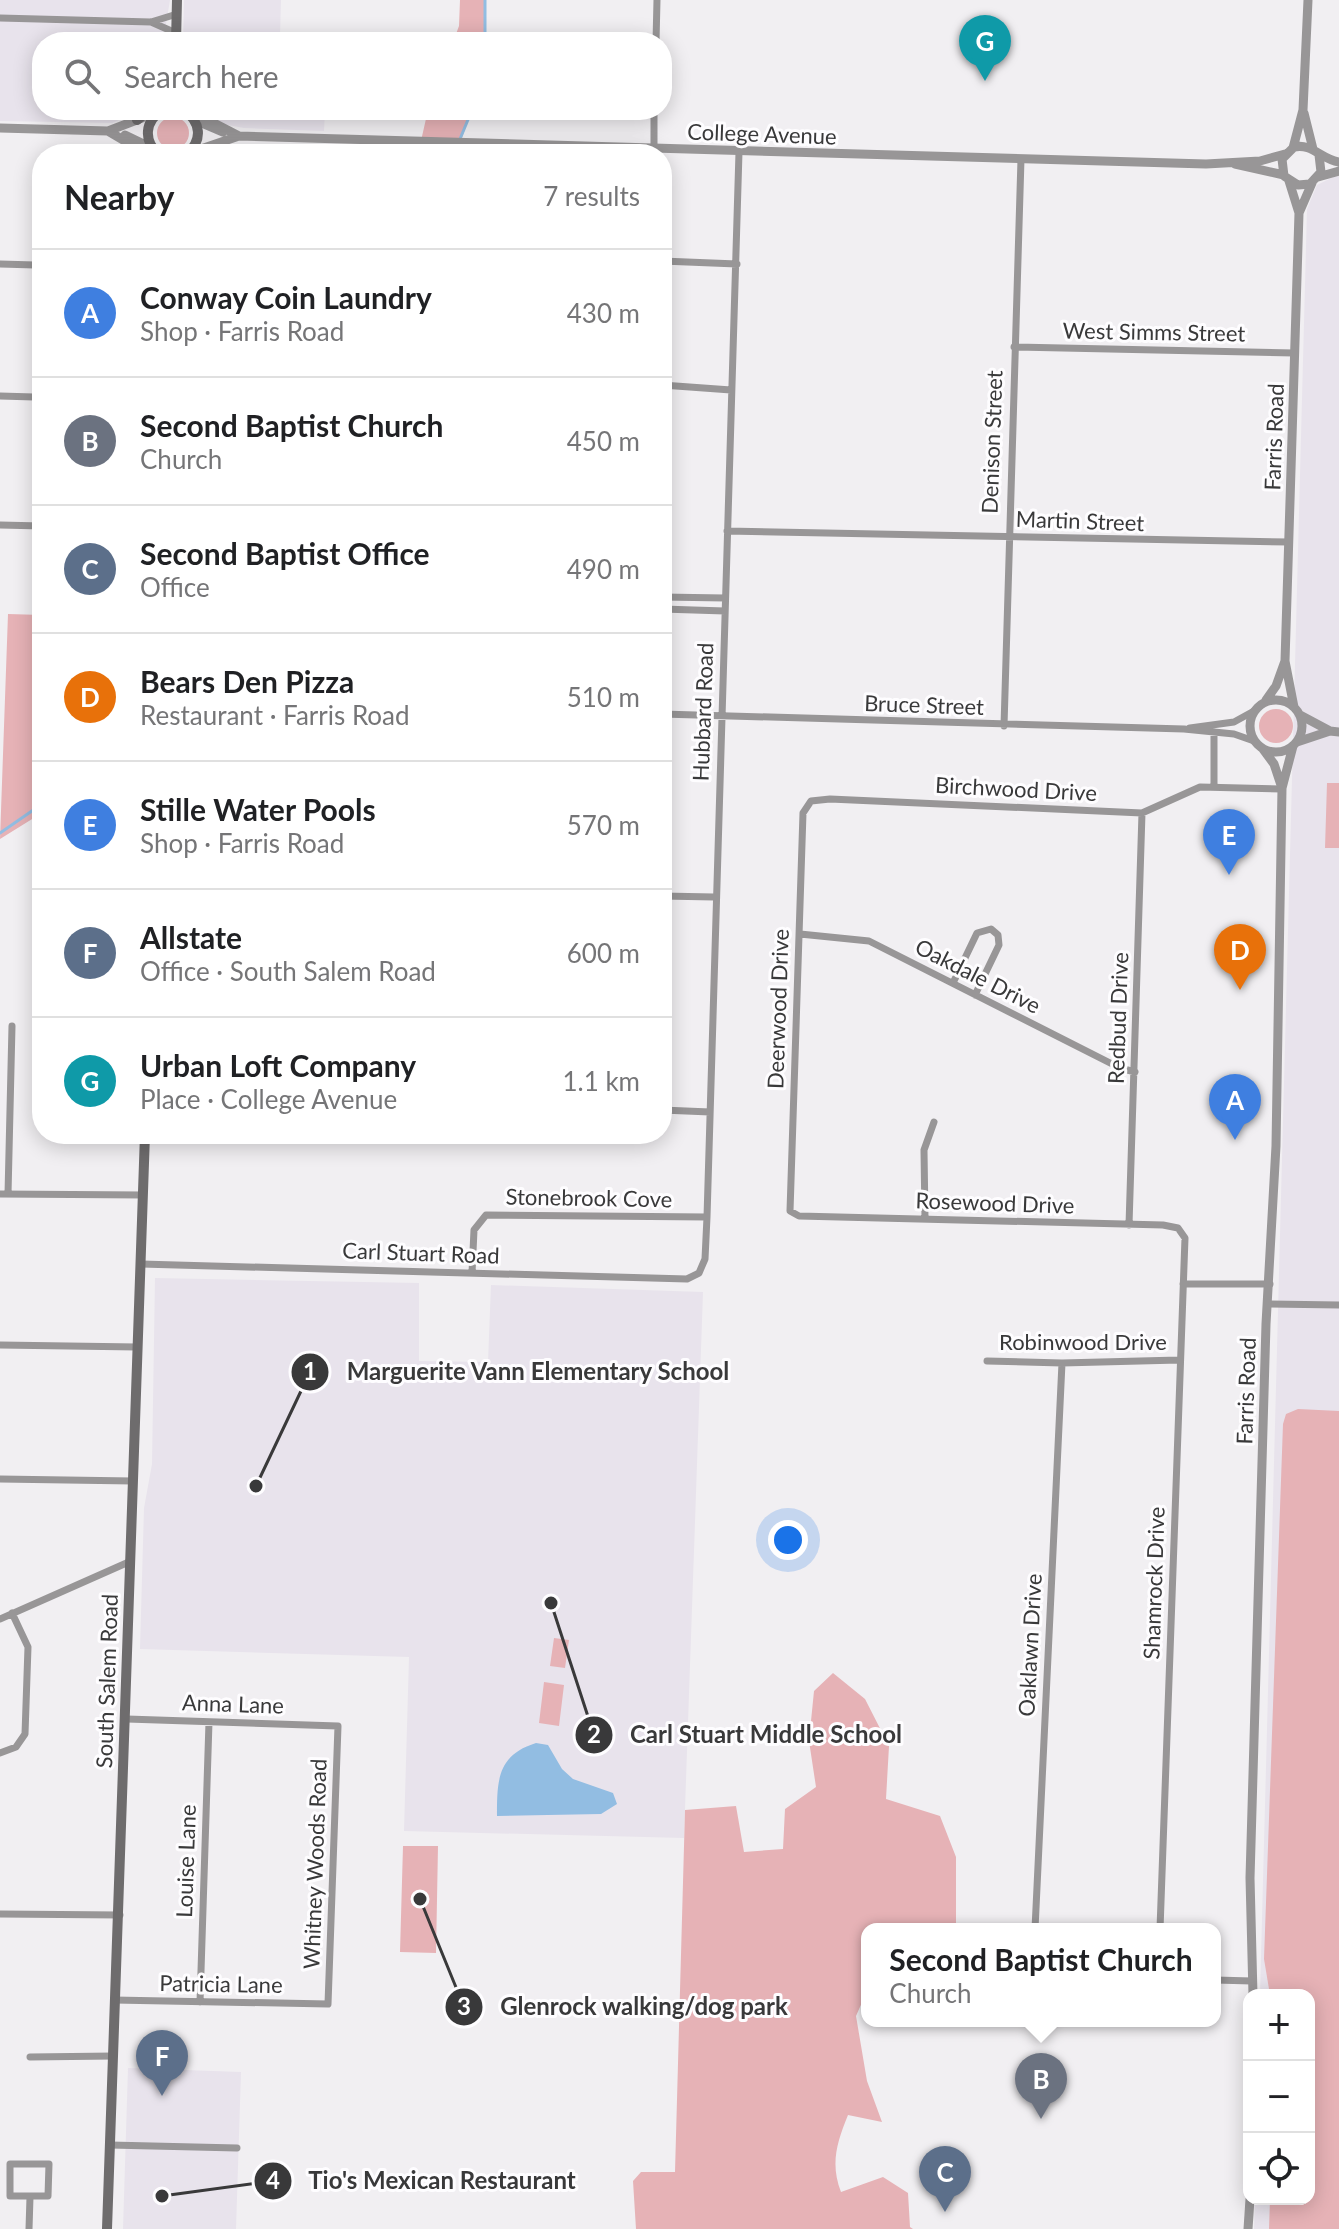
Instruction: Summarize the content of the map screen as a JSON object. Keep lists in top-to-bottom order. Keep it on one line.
{"streets":{"main road":["South Salem Road"],"street":["College Avenue","West Simms Street","Farris Road","Denison Street","Martin Street","Bruce Street","Hubbard Road","Birchwood Drive","Oakdale Drive","Deerwood Drive","Redbud Drive","Stonebrook Cove","Rosewood Drive","Carl Stuart Road","Robinwood Drive","Shamrock Drive","Oaklawn Drive","Anna Lane","Louise Lane","Whitney Woods Road","Patricia Lane"]},"crossings":[["College Avenue","Farris Road"],["College Avenue","Denison Street"],["College Avenue","Hubbard Road"],["West Simms Street","Farris Road"],["West Simms Street","Denison Street"],["Farris Road","Martin Street"],["Farris Road","Bruce Street"],["Farris Road","Birchwood Drive"],["Denison Street","Martin Street"],["Denison Street","Bruce Street"],["Martin Street","Hubbard Road"],["Bruce Street","Hubbard Road"],["Hubbard Road","Stonebrook Cove"],["Hubbard Road","Carl Stuart Road"],["Birchwood Drive","Deerwood Drive"],["Birchwood Drive","Redbud Drive"],["Oakdale Drive","Deerwood Drive"],["Oakdale Drive","Redbud Drive"],["Deerwood Drive","Rosewood Drive"],["Redbud Drive","Rosewood Drive"],["Stonebrook Cove","Carl Stuart Road"],["Rosewood Drive","Shamrock Drive"],["Carl Stuart Road","South Salem Road"],["Robinwood Drive","Shamrock Drive"],["Robinwood Drive","Oaklawn Drive"],["South Salem Road","Anna Lane"],["South Salem Road","Patricia Lane"],["Anna Lane","Louise Lane"],["Anna Lane","Whitney Woods Road"],["Louise Lane","Patricia Lane"],["Whitney Woods Road","Patricia Lane"]],"places":["Marguerite Vann Elementary School","Carl Stuart Middle School","Glenrock walking/dog park","Tio's Mexican Restaurant"],"page":{"pins":["G","E","D","A","F","B","C"],"search":"Search here","heading":["Nearby","7 results"],"list":[{"mark":"A","name":"Conway Coin Laundry","note":"Shop · Farris Road","value":"430 m"},{"mark":"B","name":"Second Baptist Church","note":"Church","value":"450 m"},{"mark":"C","name":"Second Baptist Office","note":"Office","value":"490 m"},{"mark":"D","name":"Bears Den Pizza","note":"Restaurant · Farris Road","value":"510 m"},{"mark":"E","name":"Stille Water Pools","note":"Shop · Farris Road","value":"570 m"},{"mark":"F","name":"Allstate","note":"Office · South Salem Road","value":"600 m"},{"mark":"G","name":"Urban Loft Company","note":"Place · College Avenue","value":"1.1 km"}],"popup":["Second Baptist Church","Church"],"map_buttons":["+","−"]}}
